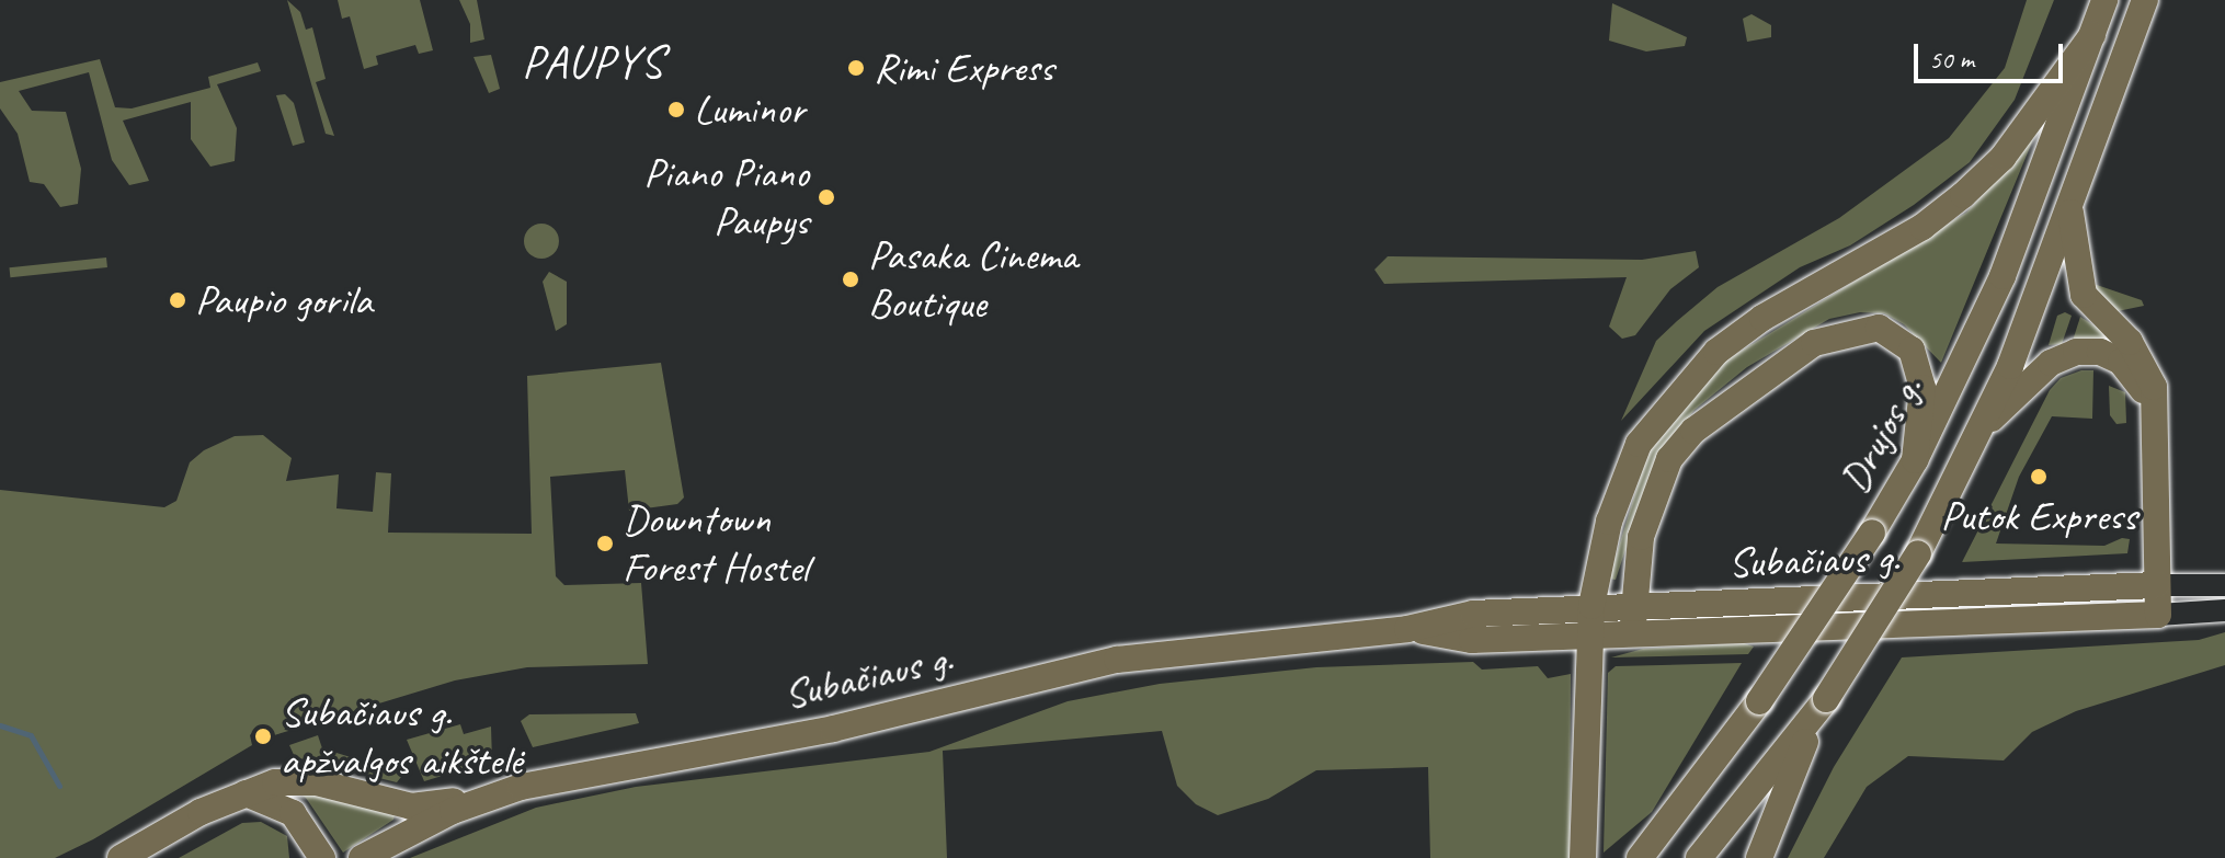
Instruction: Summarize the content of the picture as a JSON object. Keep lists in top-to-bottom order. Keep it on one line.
{"streets":{"main road":["Drujos g.","Subačiaus g."]},"districts":["PAUPYS"],"places":["Rimi Express","Luminor","Piano Piano Paupys","Pasaka Cinema Boutique","Paupio gorila","Putok Express","Downtown Forest Hostel","Subačiaus g. apžvalgos aikštelė"],"scale_bar":"50 m"}
